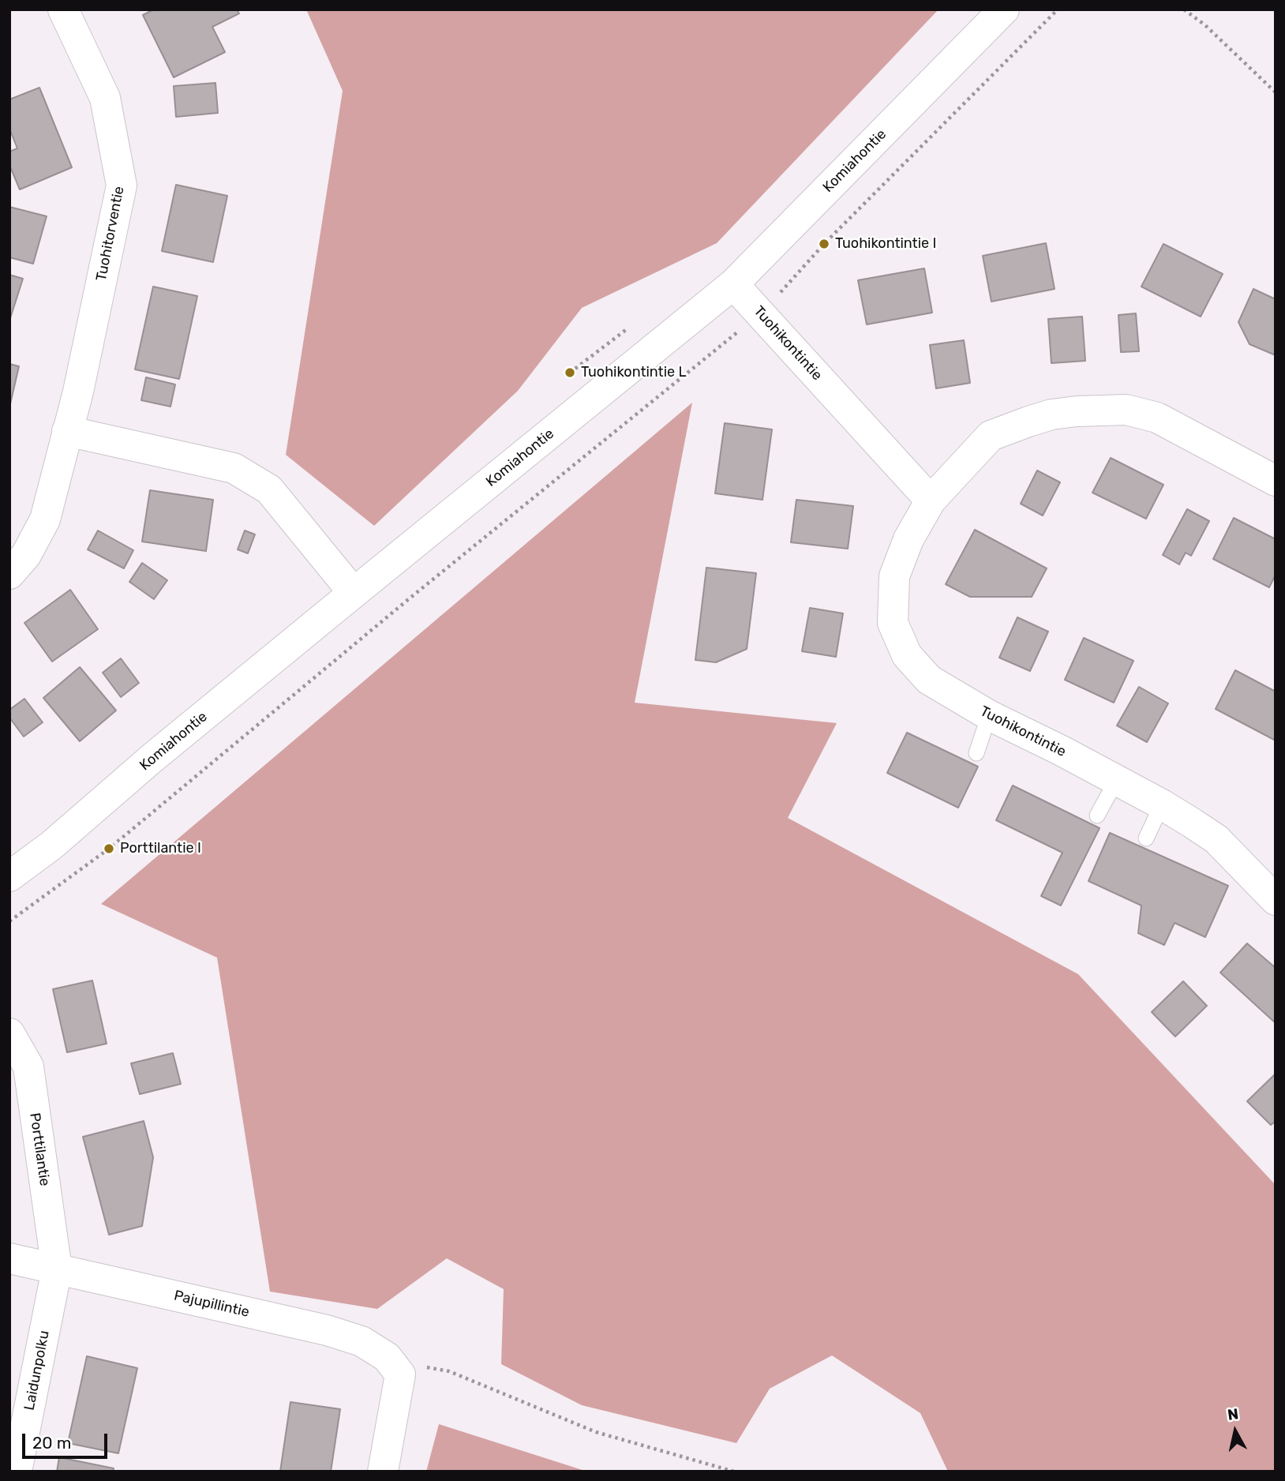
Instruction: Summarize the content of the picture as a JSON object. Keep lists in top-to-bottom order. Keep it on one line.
{"streets":{"street":["Komiahontie","Tuohitorventie","Tuohikontintie","Porttilantie","Pajupillintie","Laidunpolku"]},"crossings":[["Komiahontie","Tuohikontintie"],["Porttilantie","Pajupillintie"],["Porttilantie","Laidunpolku"],["Pajupillintie","Laidunpolku"]],"places":["Tuohikontintie I","Tuohikontintie L","Porttilantie I"],"scale_bar":"20 m","north":"top"}
